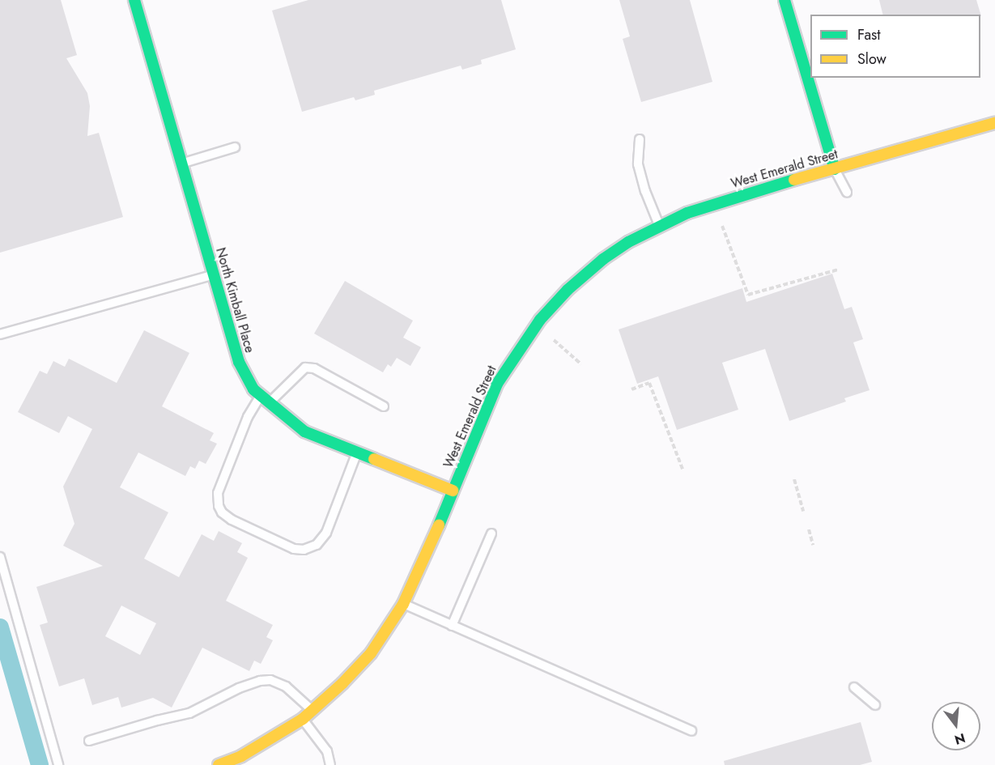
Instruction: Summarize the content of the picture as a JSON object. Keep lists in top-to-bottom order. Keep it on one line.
{"streets":{"main road":["West Emerald Street","North Kimball Place"]},"crossings":[["West Emerald Street","North Kimball Place"]],"legend":["Fast","Slow"],"north":"bottom"}
